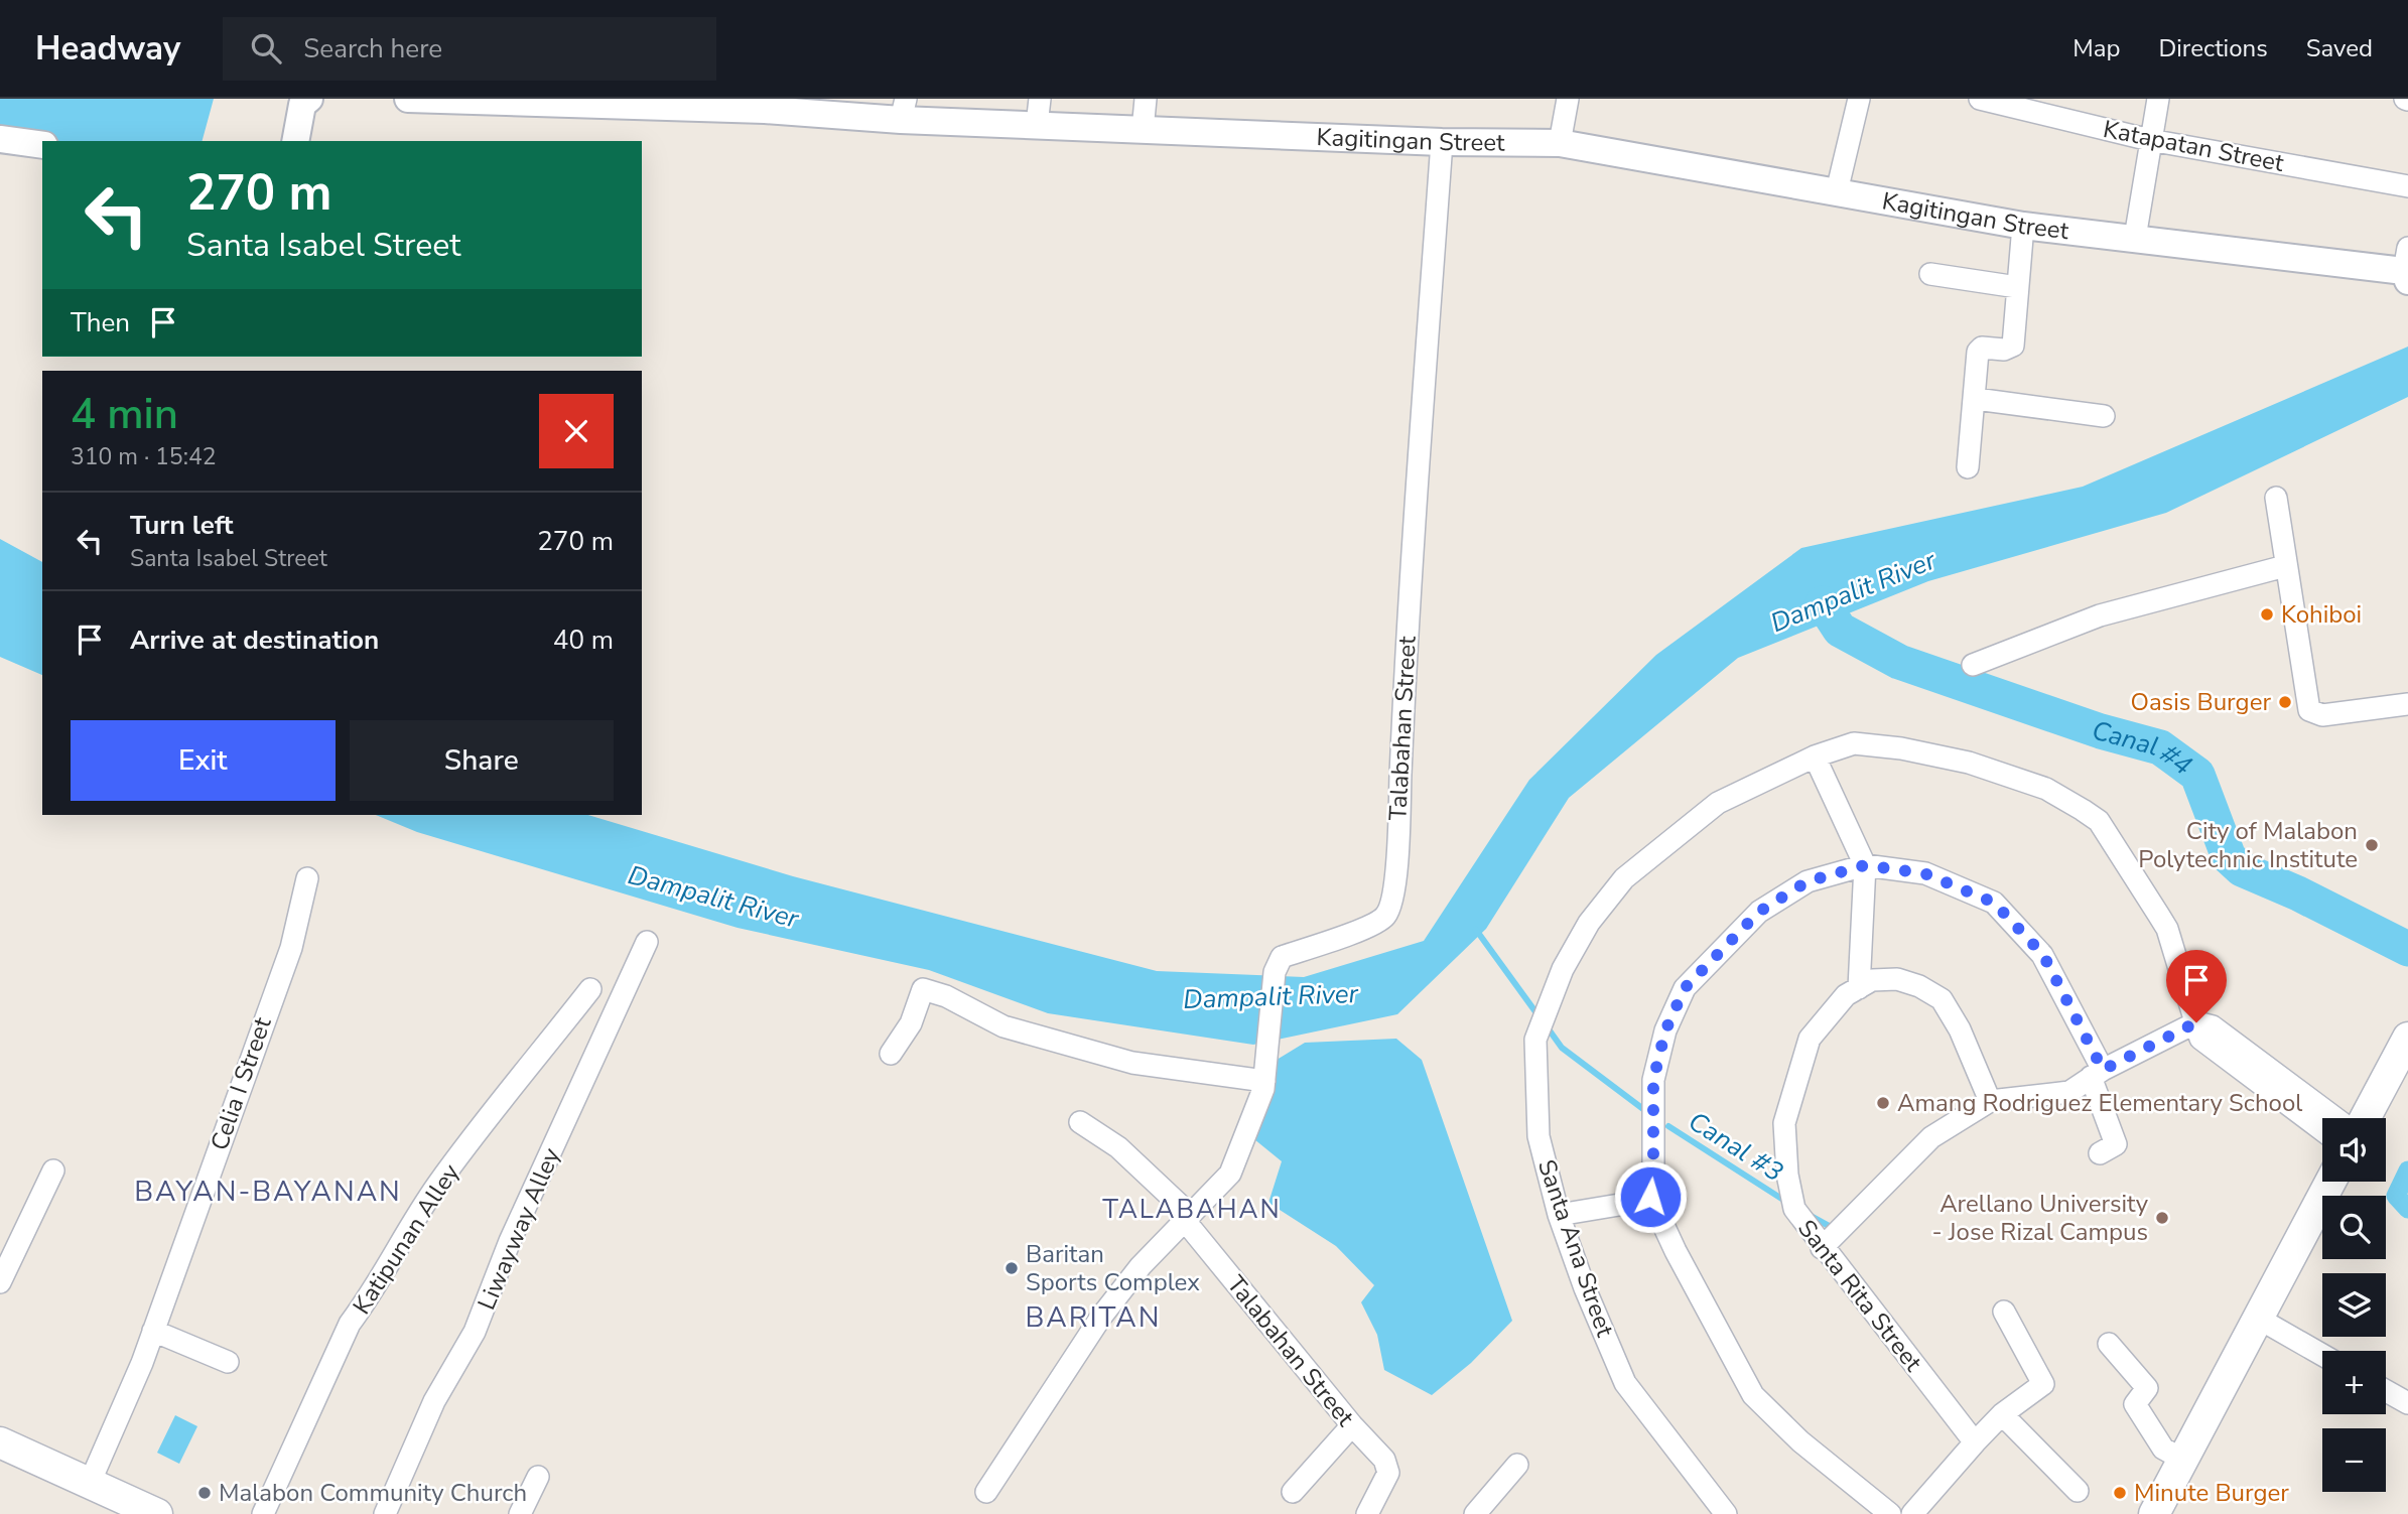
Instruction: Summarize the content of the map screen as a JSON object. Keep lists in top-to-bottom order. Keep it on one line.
{"streets":{"street":["Kagitingan Street","Katapatan Street","Talabahan Street","Celia I Street","Liwayway Alley","Katipunan Alley","Santa Ana Street","Santa Rita Street"]},"crossings":[["Kagitingan Street","Talabahan Street"]],"districts":["BAYAN-BAYANAN","TALABAHAN","BARITAN"],"water":["Dampalit River","Canal #4","Canal #3"],"places":["Kohiboi","Oasis Burger","City of Malabon Polytechnic Institute","Amang Rodriguez Elementary School","Arellano University - Jose Rizal Campus","Baritan Sports Complex","Malabon Community Church","Minute Burger"],"page":{"header":"Headway","search":"Search here","nav":["Map","Directions","Saved"],"turn":["270 m","Santa Isabel Street"],"then":"Then","heading":["4 min","310 m · 15:42"],"list":[{"name":"Turn left","note":"Santa Isabel Street","value":"270 m"},{"name":"Arrive at destination","value":"40 m"}],"buttons":["Exit","Share"],"map_buttons":["+","−"]}}
